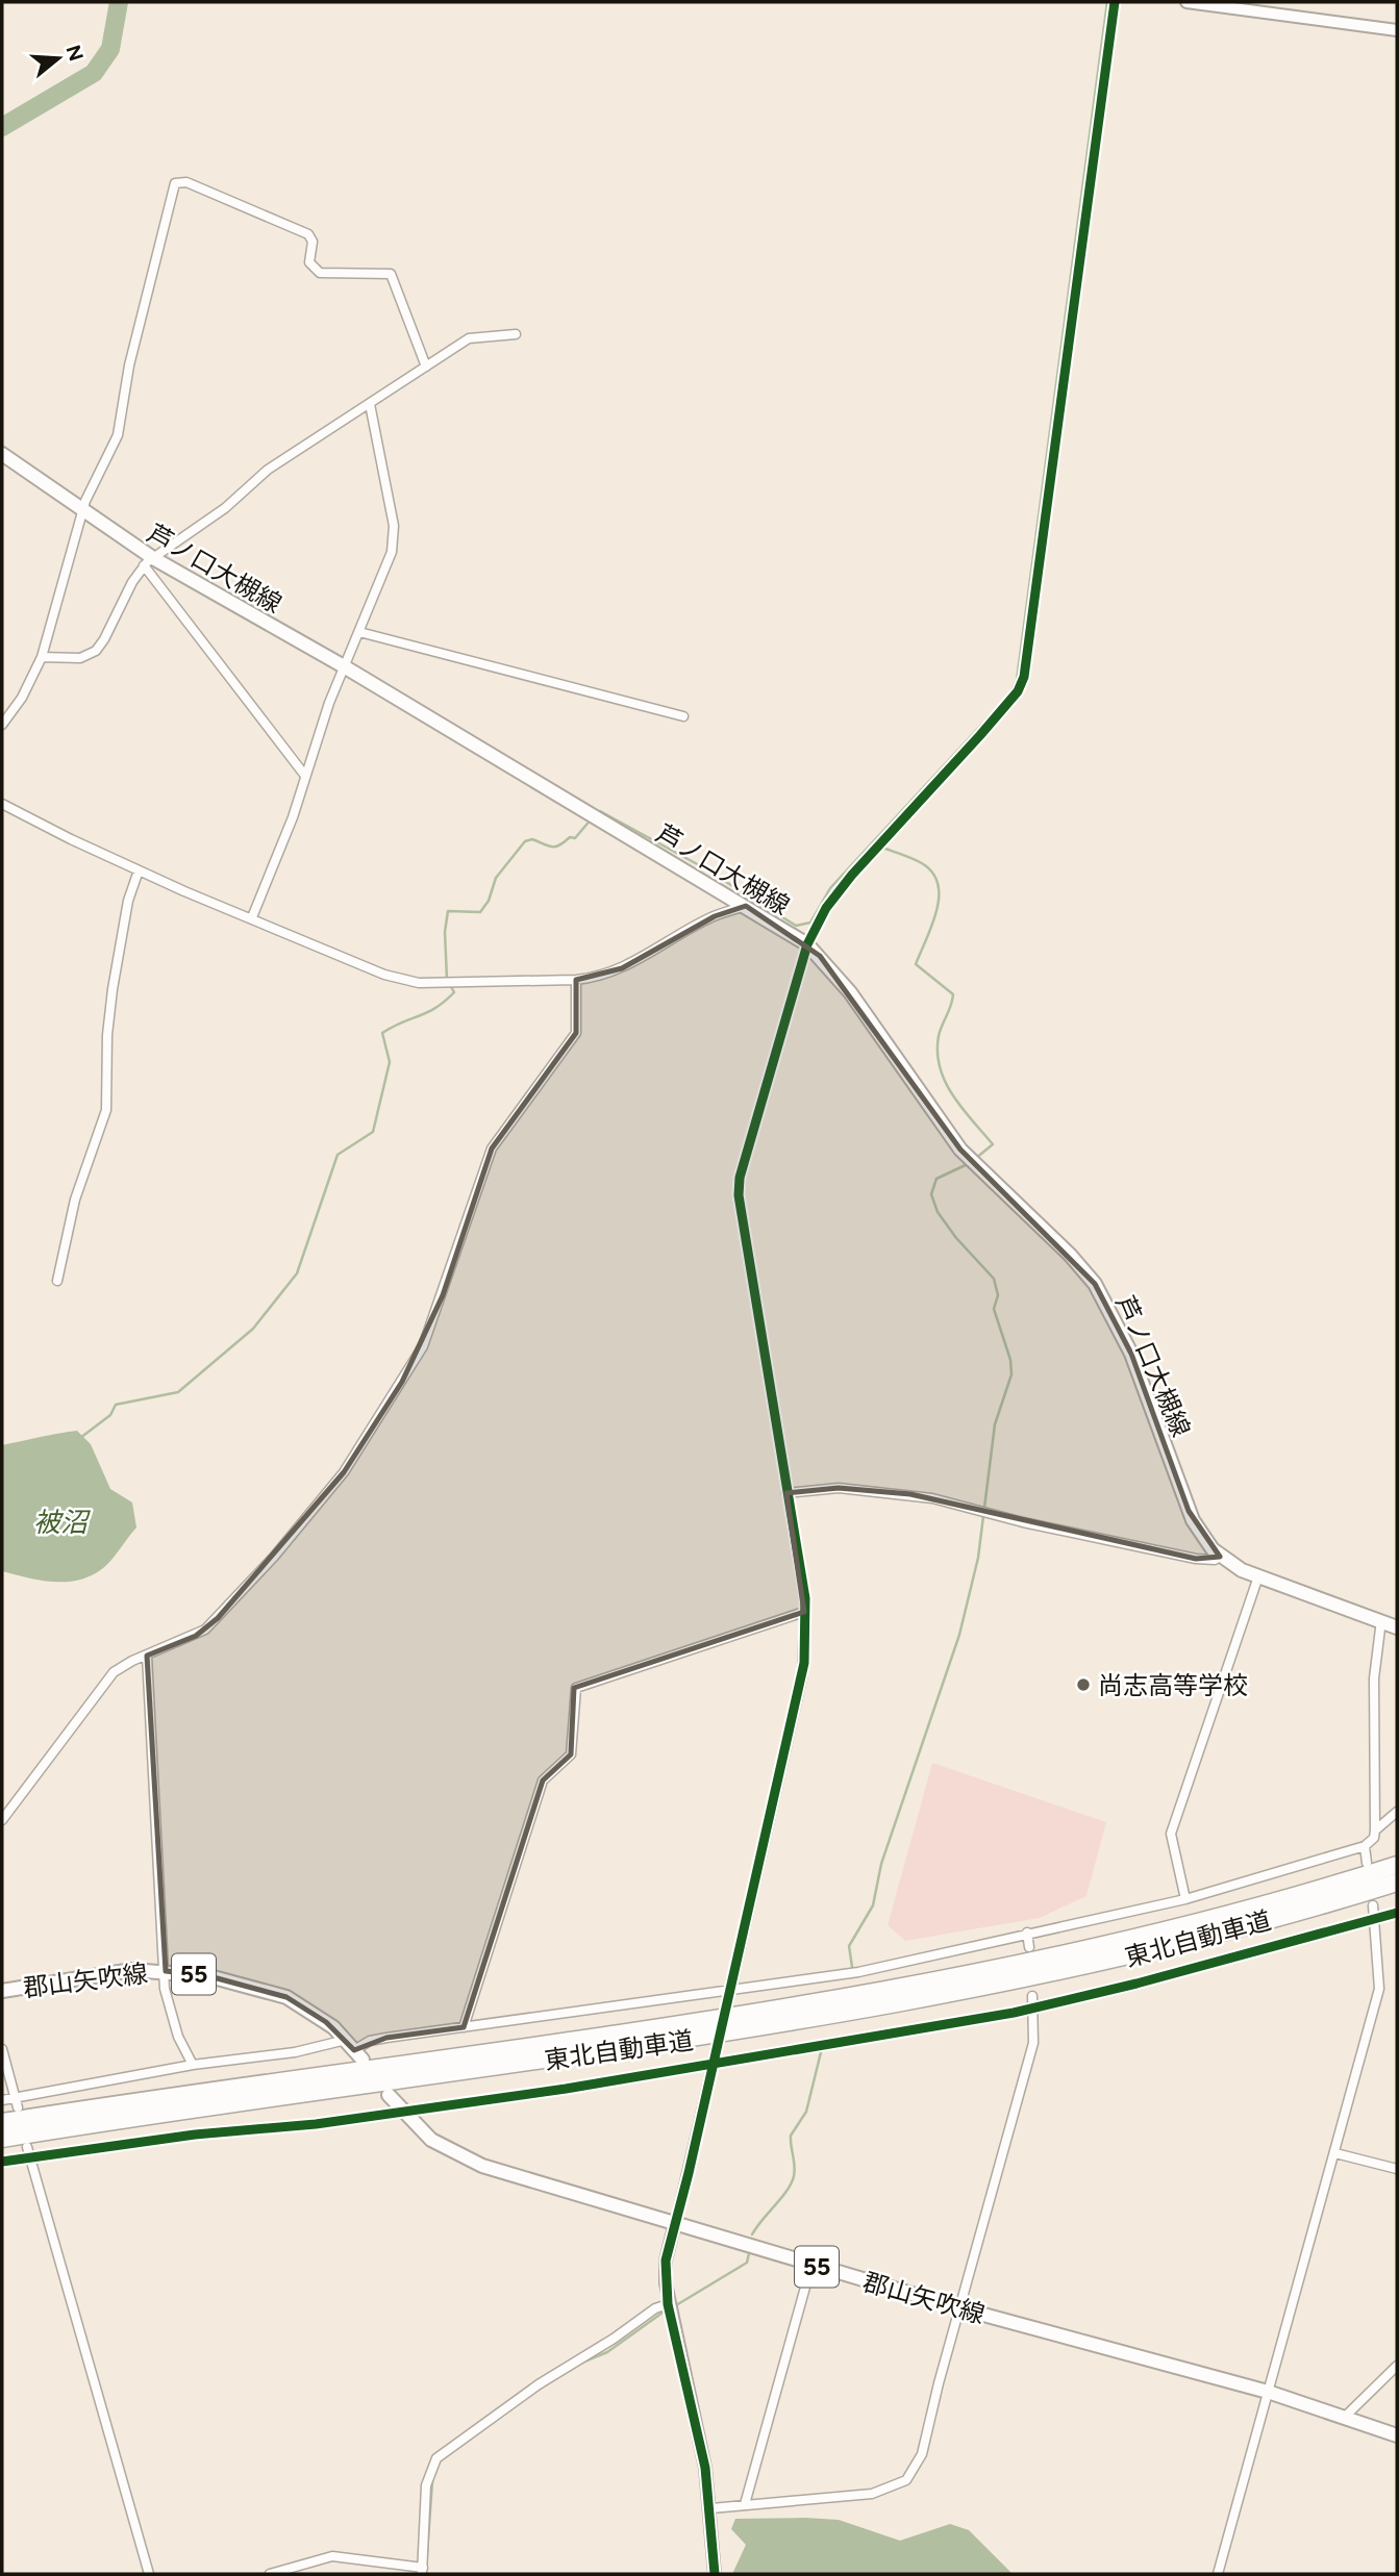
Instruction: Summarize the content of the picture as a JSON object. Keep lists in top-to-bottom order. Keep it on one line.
{"streets":{"highway":["東北自動車道"],"main road":["芦ノ口大槻線","55","郡山矢吹線"]},"water":["被沼"],"places":["尚志高等学校"],"north":"right"}
